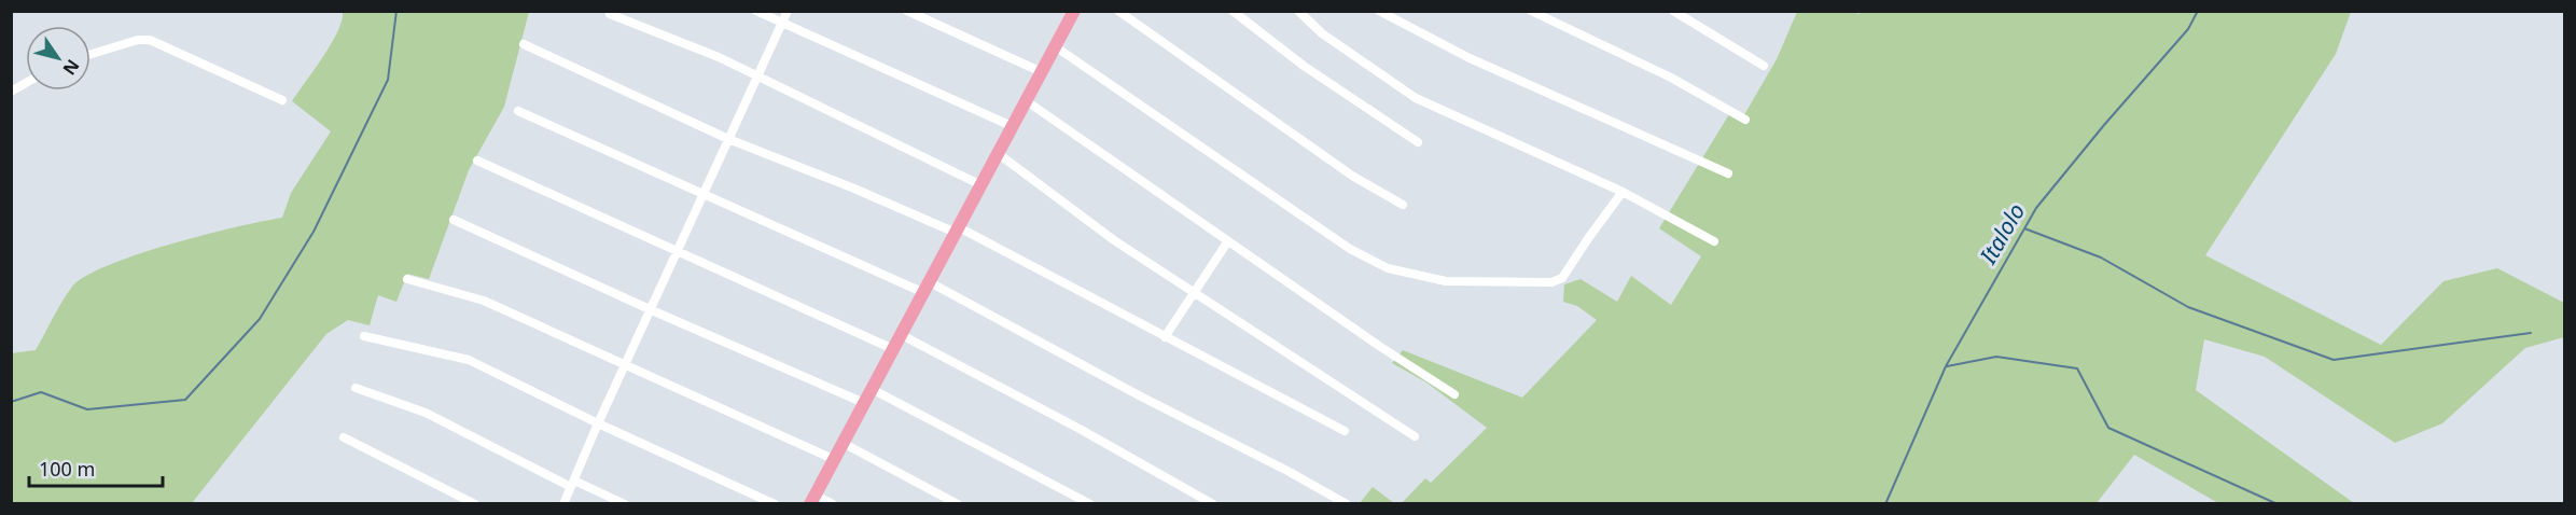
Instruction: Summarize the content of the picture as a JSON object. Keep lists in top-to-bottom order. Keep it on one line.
{"water":["Italolo"],"scale_bar":"100 m","north":"bottom right"}
